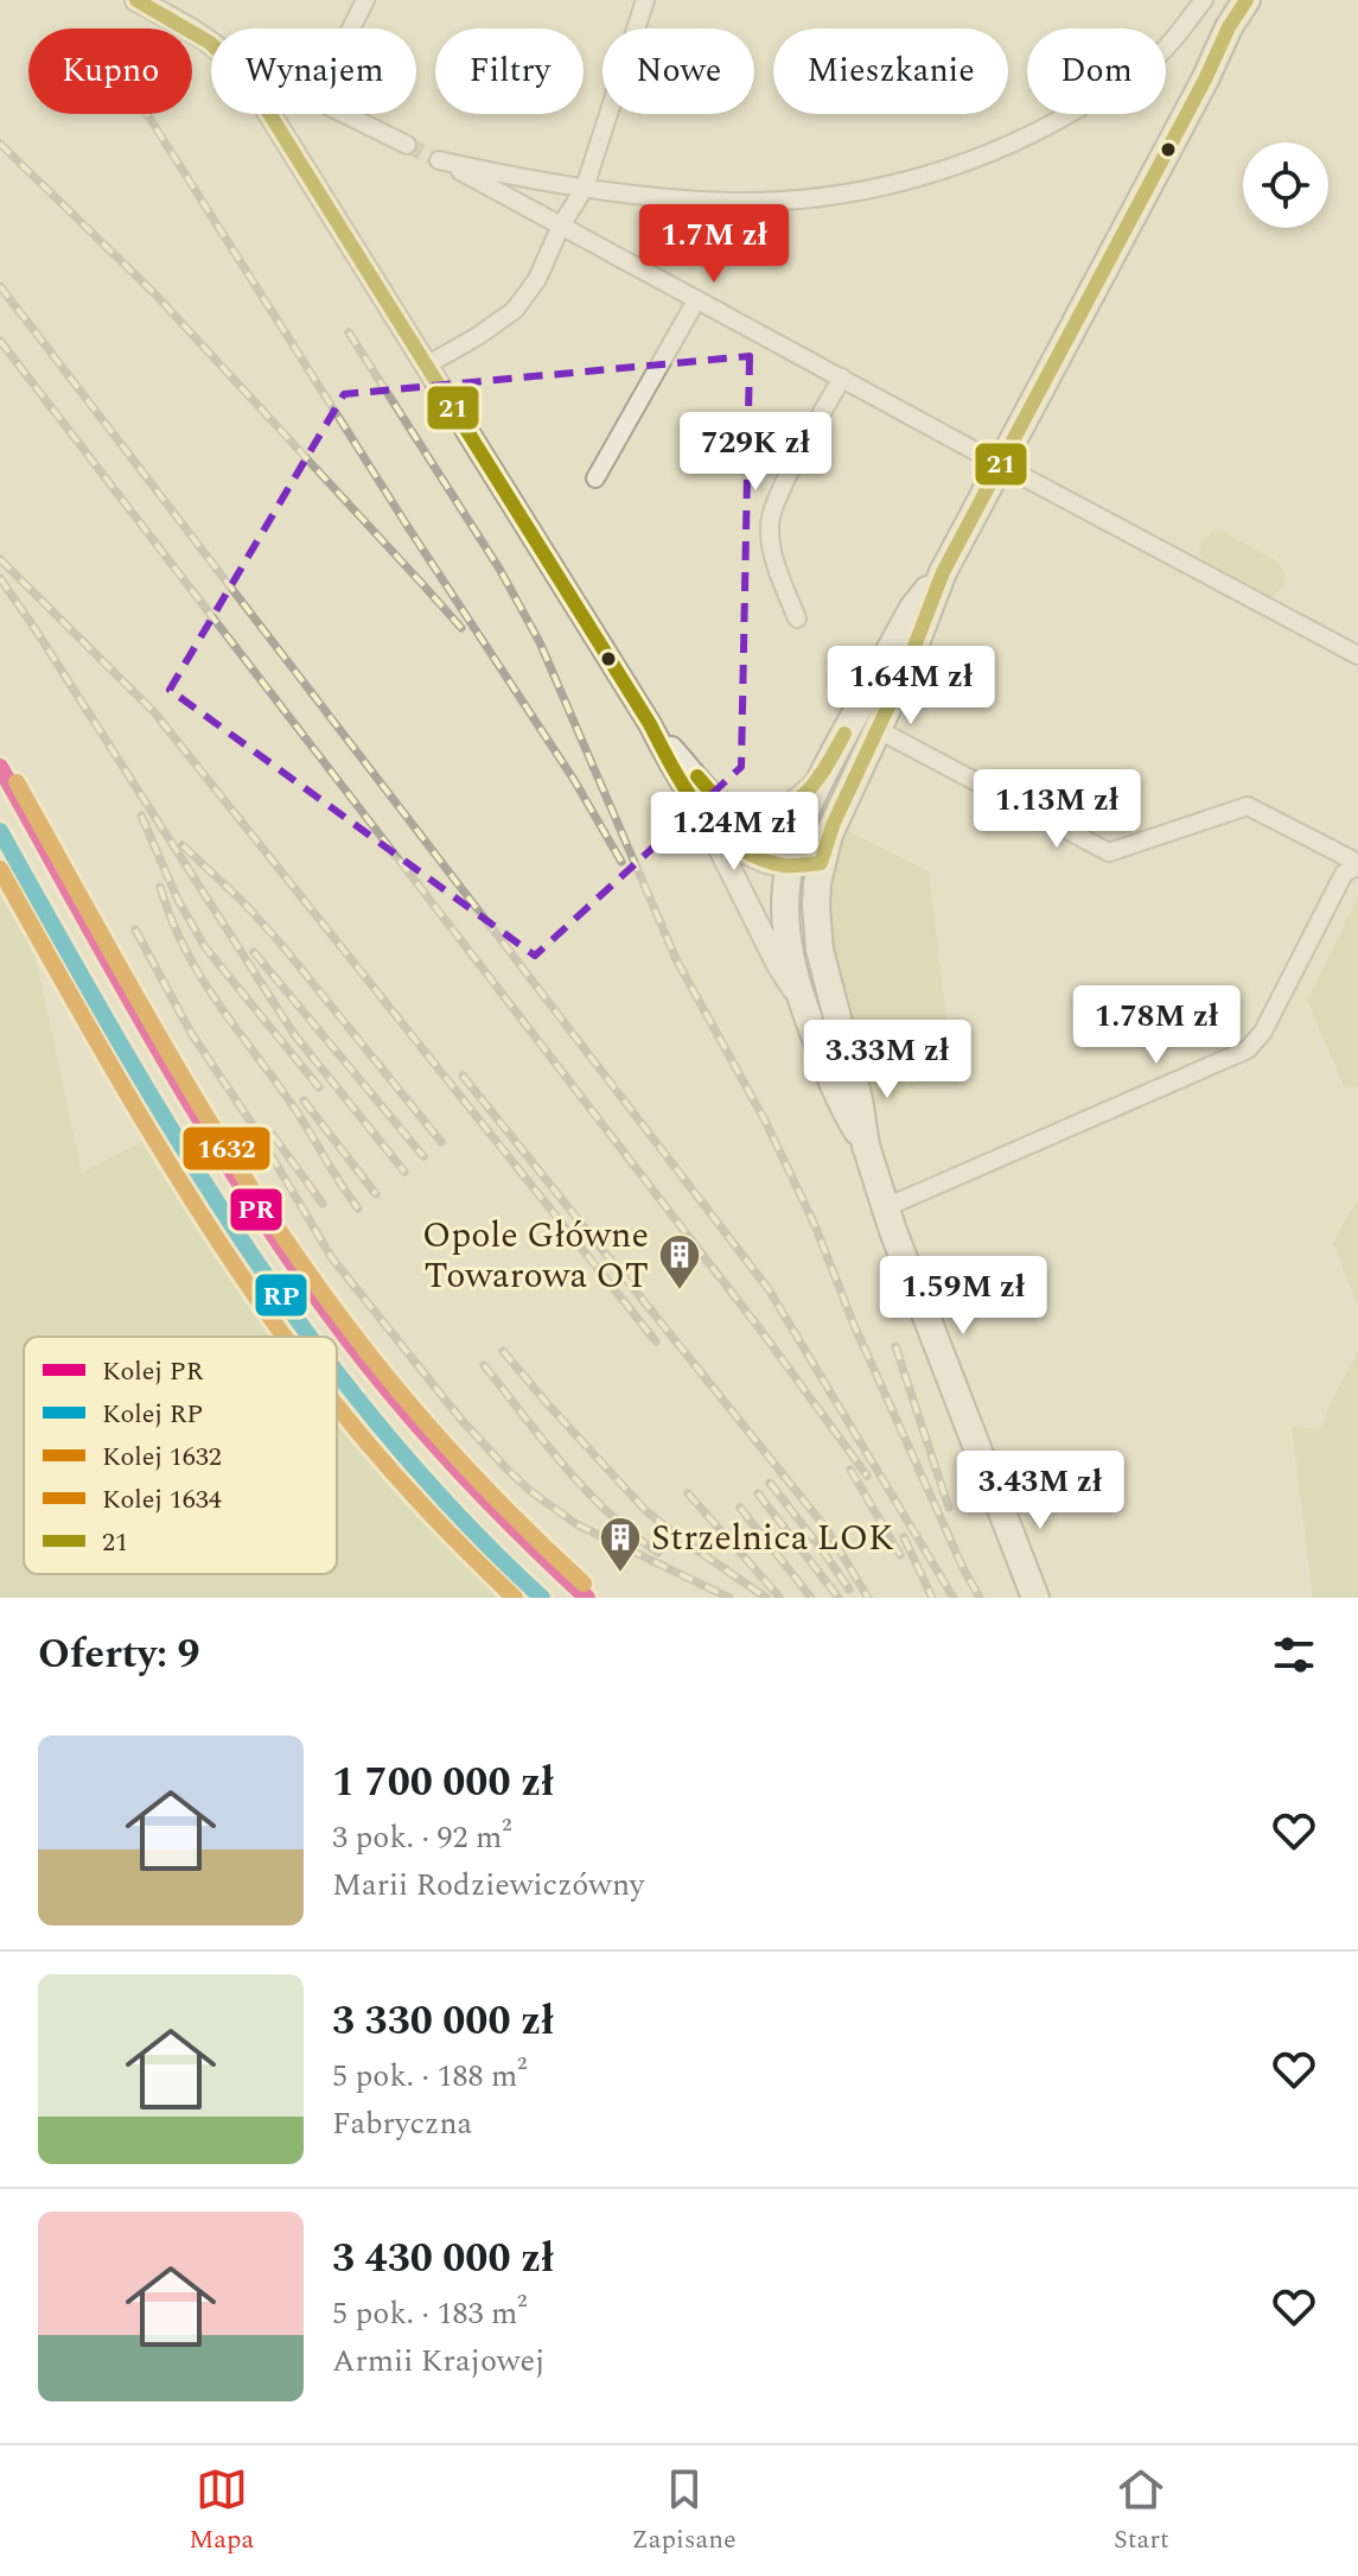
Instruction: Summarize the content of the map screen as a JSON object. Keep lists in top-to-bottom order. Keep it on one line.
{"places":{"building":["Opole Główne Towarowa OT","Strzelnica LOK"]},"lines":["transit line 21","rail line PR","rail line 1632","rail line RP","rail line 1634"],"legend":["Kolej PR","Kolej RP","Kolej 1632","Kolej 1634","21"],"page":{"chip":["Kupno","Wynajem","Filtry","Nowe","Mieszkanie","Dom"],"price":["1.7M zł","729K zł","1.64M zł","1.13M zł","1.24M zł","1.78M zł","3.33M zł","1.59M zł","3.43M zł"],"heading":"Oferty: 9","list":[{"name":"1 700 000 zł","note":"3 pok. · 92 m² · Marii Rodziewiczówny"},{"name":"3 330 000 zł","note":"5 pok. · 188 m² · Fabryczna"},{"name":"3 430 000 zł","note":"5 pok. · 183 m² · Armii Krajowej"}],"tabs":["Mapa","Zapisane","Start"]}}
